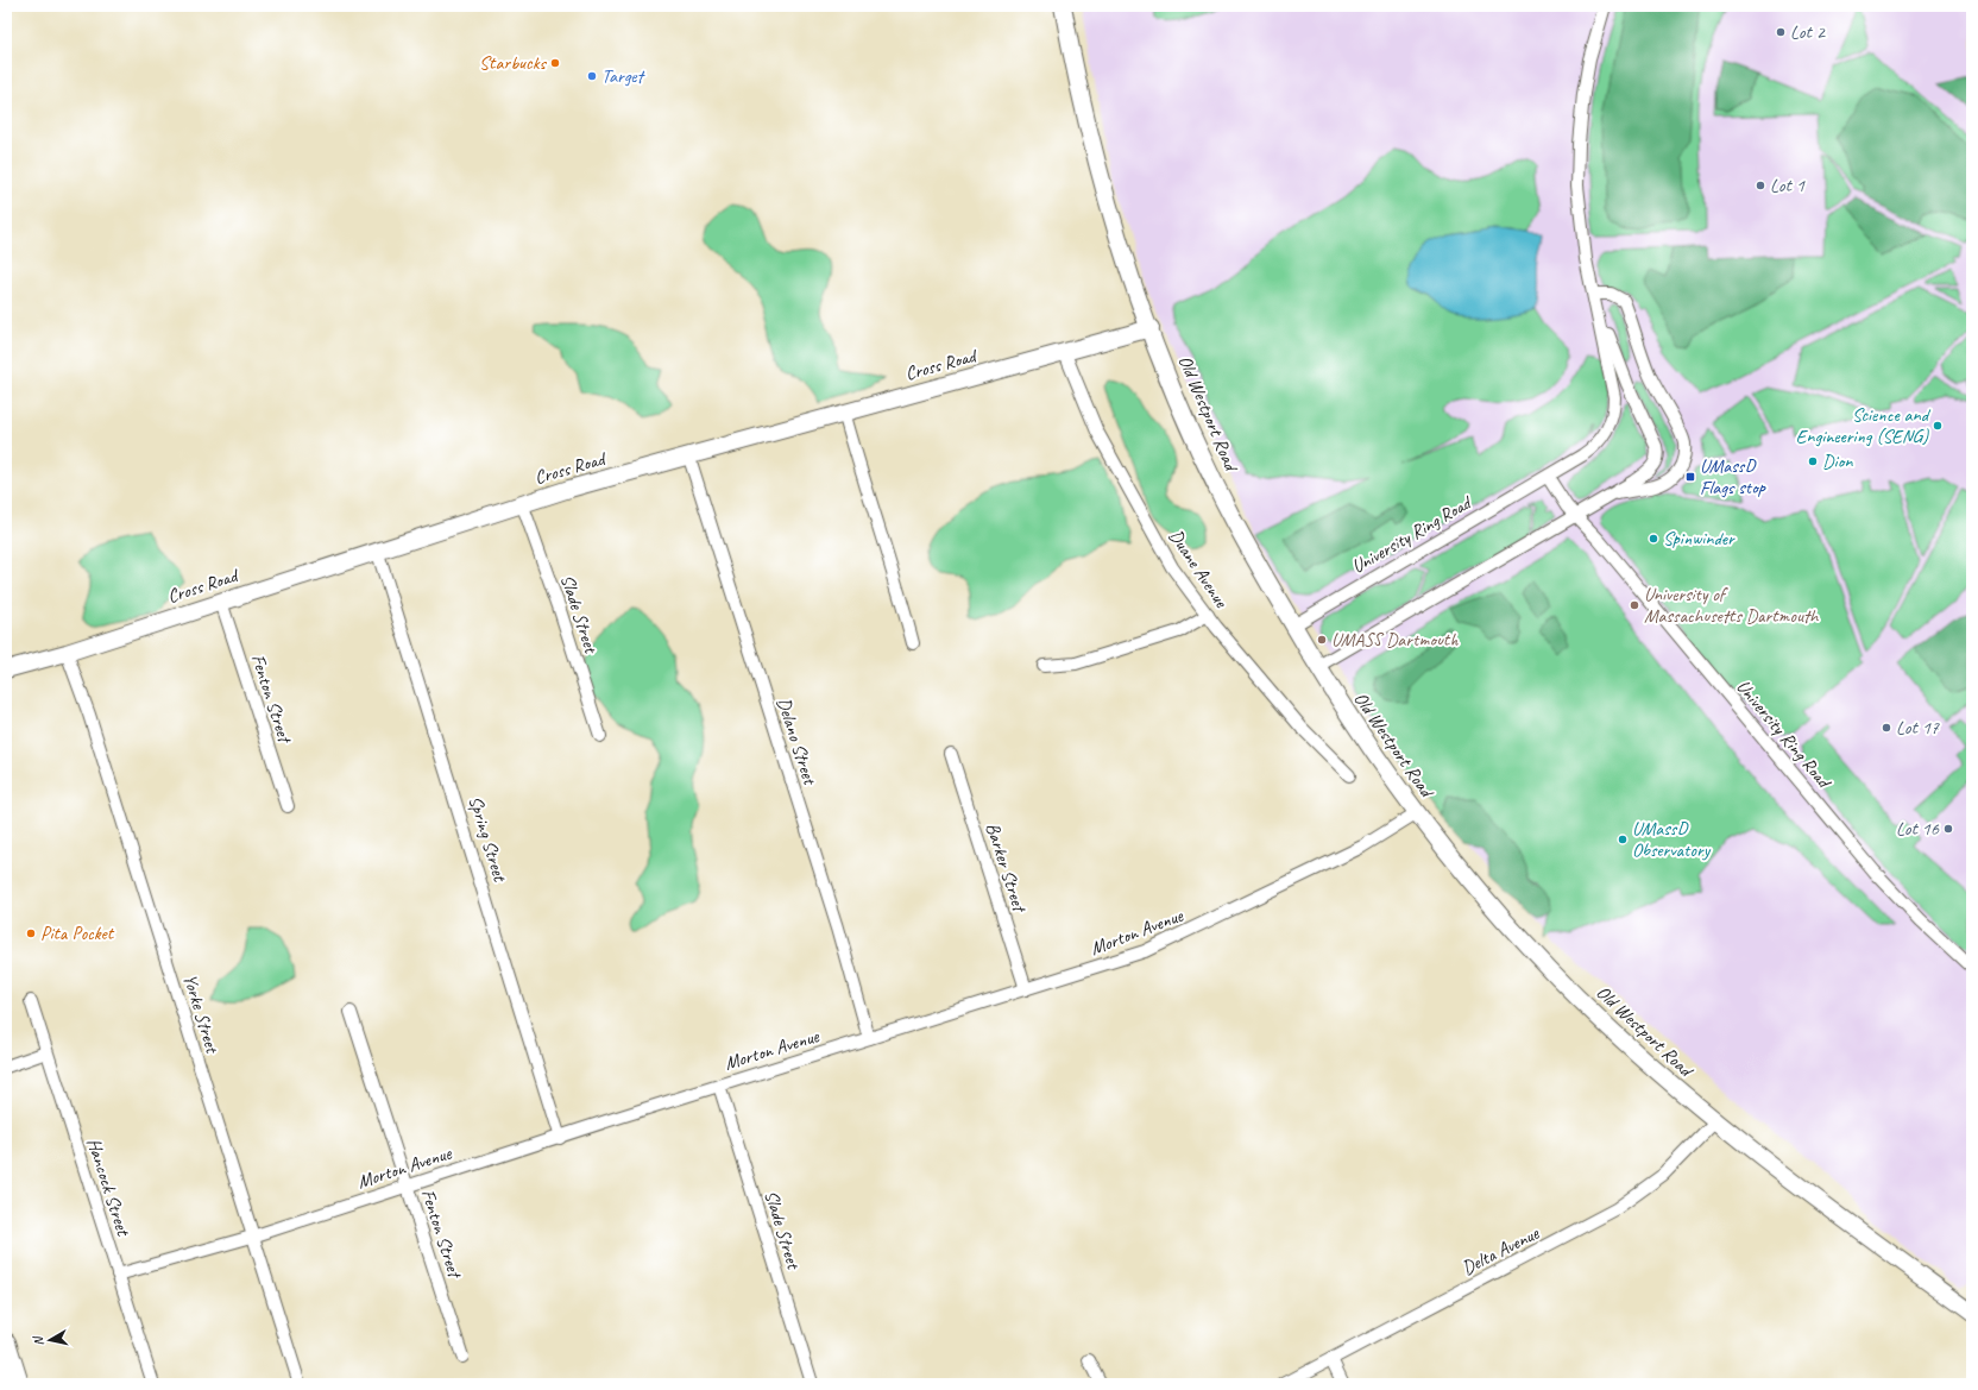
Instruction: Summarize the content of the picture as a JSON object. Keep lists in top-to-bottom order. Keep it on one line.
{"streets":{"main road":["Cross Road","Old Westport Road"],"street":["University Ring Road","Duane Avenue","Slade Street","Fenton Street","Delano Street","Spring Street","Barker Street","Morton Avenue","Yorke Street","Hancock Street","Delta Avenue"]},"crossings":[["Cross Road","Old Westport Road"],["Cross Road","Duane Avenue"],["Cross Road","Slade Street"],["Cross Road","Fenton Street"],["Cross Road","Delano Street"],["Cross Road","Spring Street"],["Cross Road","Yorke Street"],["Old Westport Road","University Ring Road"],["Old Westport Road","Morton Avenue"],["Old Westport Road","Delta Avenue"],["Slade Street","Morton Avenue"],["Fenton Street","Morton Avenue"],["Delano Street","Morton Avenue"],["Spring Street","Morton Avenue"],["Barker Street","Morton Avenue"],["Morton Avenue","Yorke Street"],["Morton Avenue","Hancock Street"]],"places":{"other":["Lot 2","Starbucks","Target","Lot 1","Science and Engineering (SENG)","Dion","Spinwinder","University of Massachusetts Dartmouth","UMASS Dartmouth","Lot 17","Lot 16","UMassD Observatory","Pita Pocket"],"transit":["UMassD Flags stop"]},"north":"left"}
